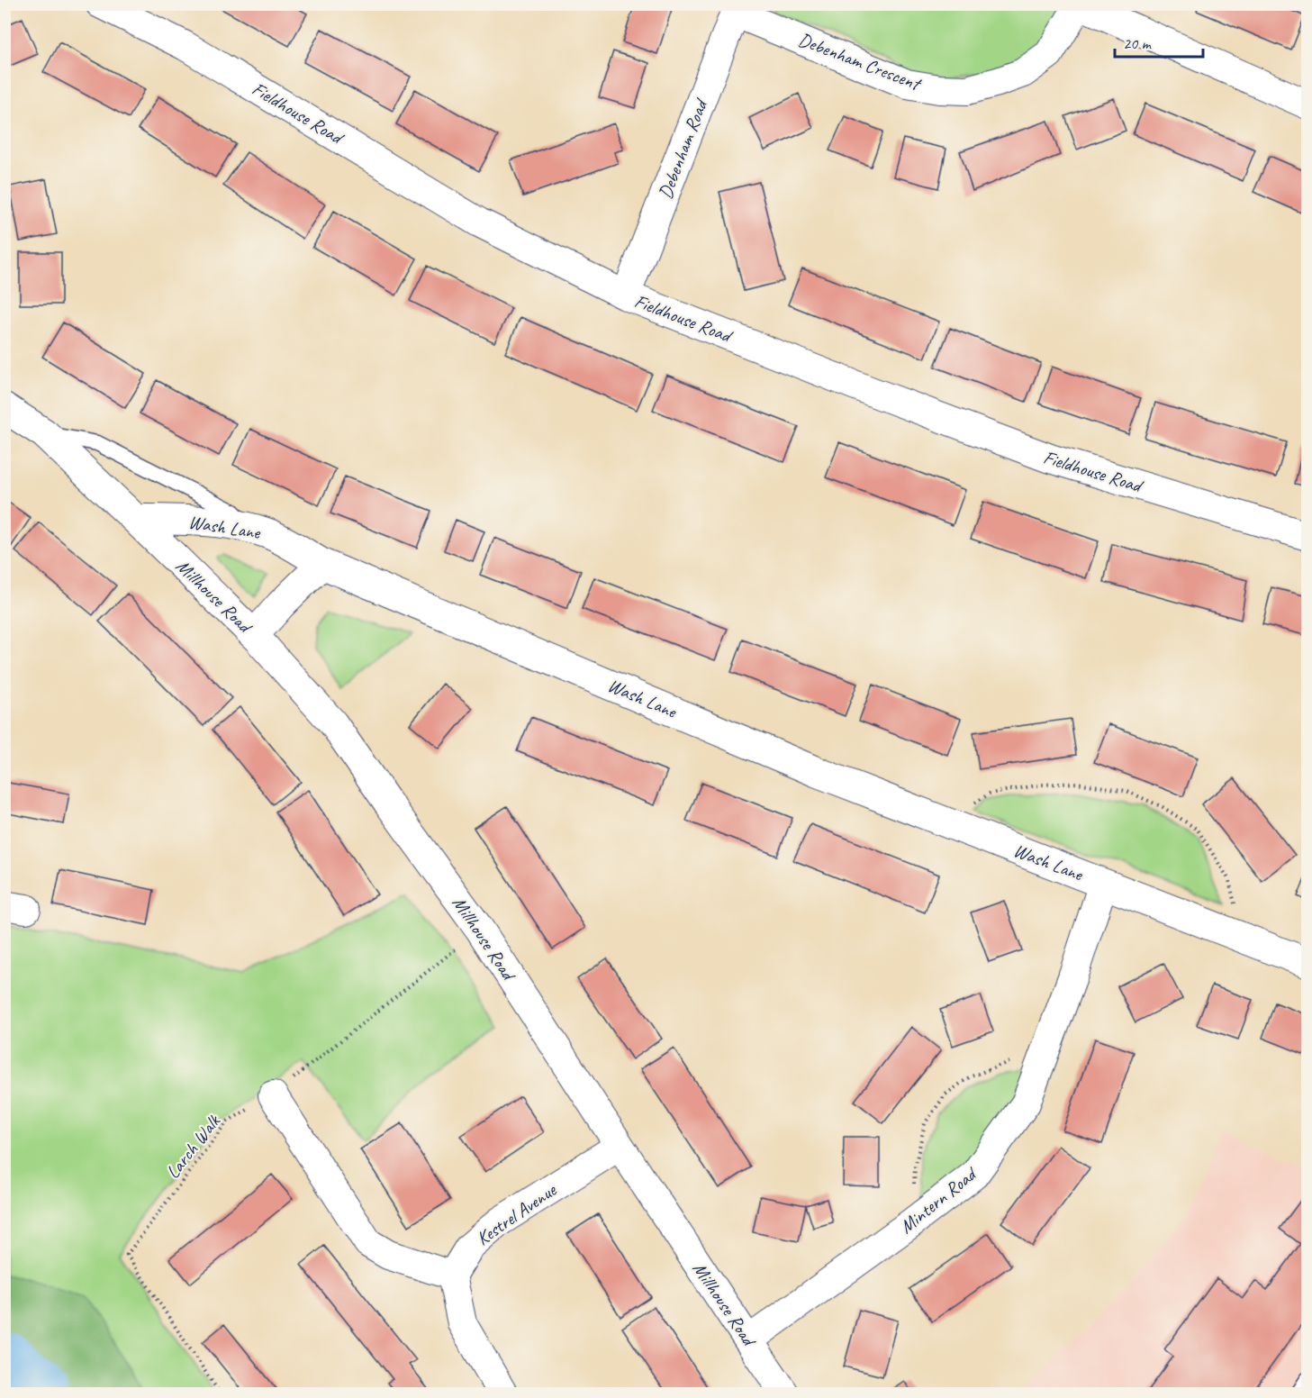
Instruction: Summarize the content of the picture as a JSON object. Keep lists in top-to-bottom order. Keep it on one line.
{"streets":{"street":["Debenham Crescent","Fieldhouse Road","Debenham Road","Wash Lane","Millhouse Road","Mintern Road","Kestrel Avenue"],"path":["Larch Walk"]},"crossings":[["Debenham Crescent","Debenham Road"],["Fieldhouse Road","Debenham Road"],["Wash Lane","Millhouse Road"],["Wash Lane","Mintern Road"],["Millhouse Road","Larch Walk"],["Millhouse Road","Mintern Road"],["Millhouse Road","Kestrel Avenue"]],"scale_bar":"20 m"}
